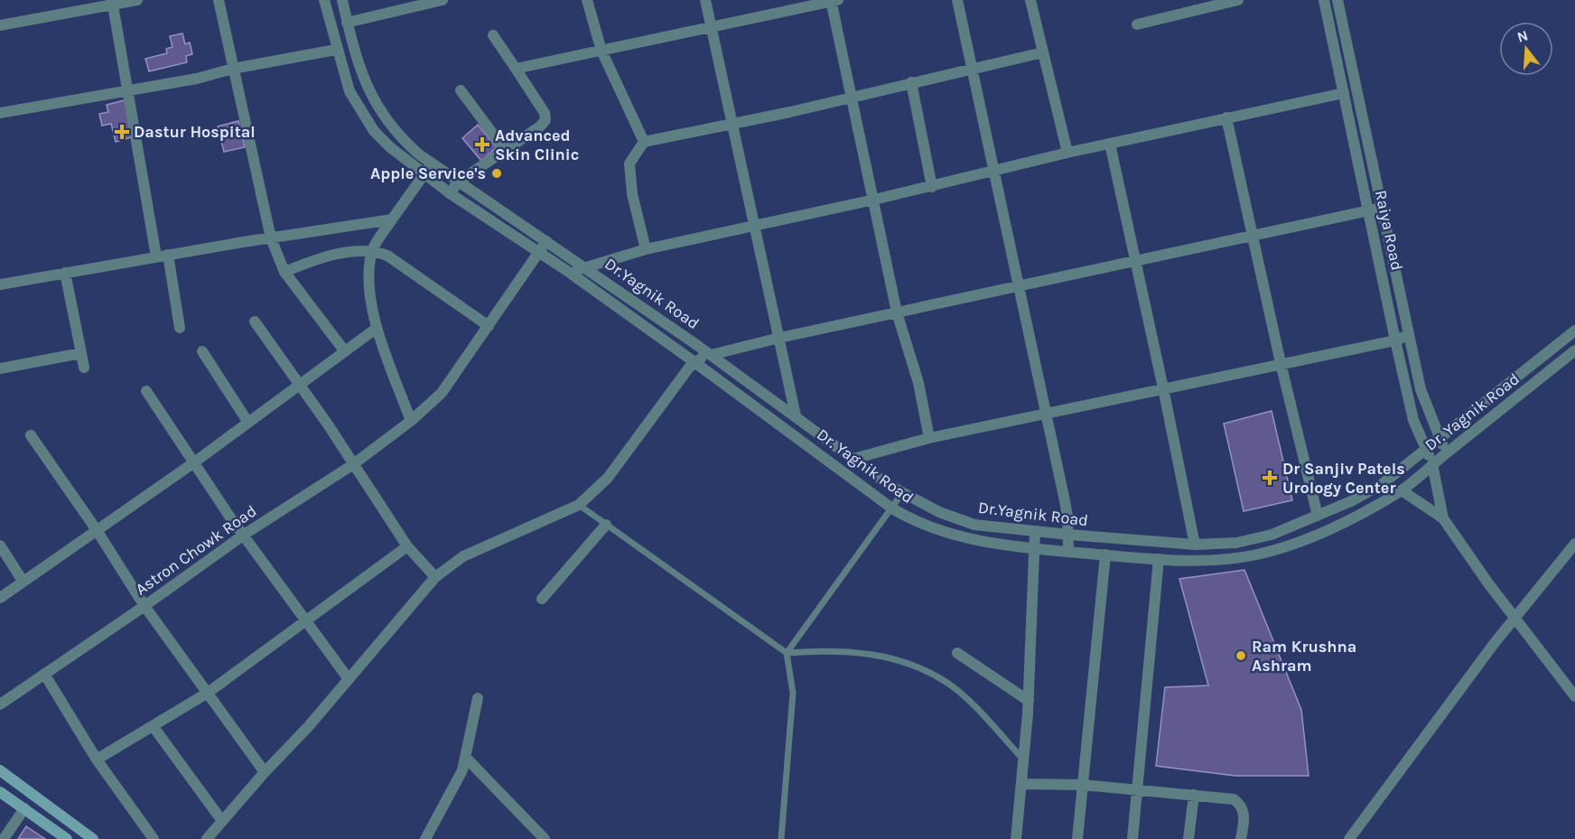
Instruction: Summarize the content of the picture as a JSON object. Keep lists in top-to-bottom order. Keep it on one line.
{"streets":{"street":["Raiya Road","Dr.Yagnik Road","Dr. Yagnik Road","Astron Chowk Road"]},"crossings":[["Raiya Road","Dr.Yagnik Road"],["Raiya Road","Dr. Yagnik Road"],["Dr.Yagnik Road","Astron Chowk Road"],["Dr. Yagnik Road","Astron Chowk Road"]],"places":{"health":["Dastur Hospital","Advanced Skin Clinic","Dr Sanjiv Patels Urology Center"],"other":["Apple Service's","Ram Krushna Ashram"]},"north":"top"}
